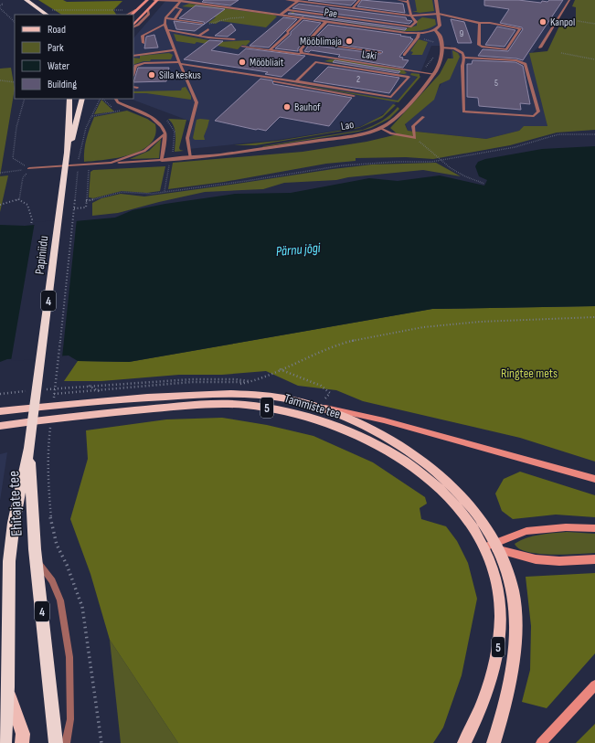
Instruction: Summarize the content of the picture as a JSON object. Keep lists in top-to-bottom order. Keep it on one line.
{"streets":{"highway":["Papiniidu","4","Ehitajate tee"],"main road":["Tammiste tee","5"],"street":["Pae","Lao"],"lane":["Laki"]},"crossings":[["Pae","Lao"],["Laki","Lao"],["Papiniidu","Ehitajate tee"],["Tammiste tee","5"]],"water":["Pärnu jõgi"],"parks":["Ringtee mets"],"places":["Kanpol","Mööblimaja","Mööbliait","Silla keskus","Bauhof"],"house_numbers":["9","2","5"],"legend":["Road","Park","Water","Building"]}
